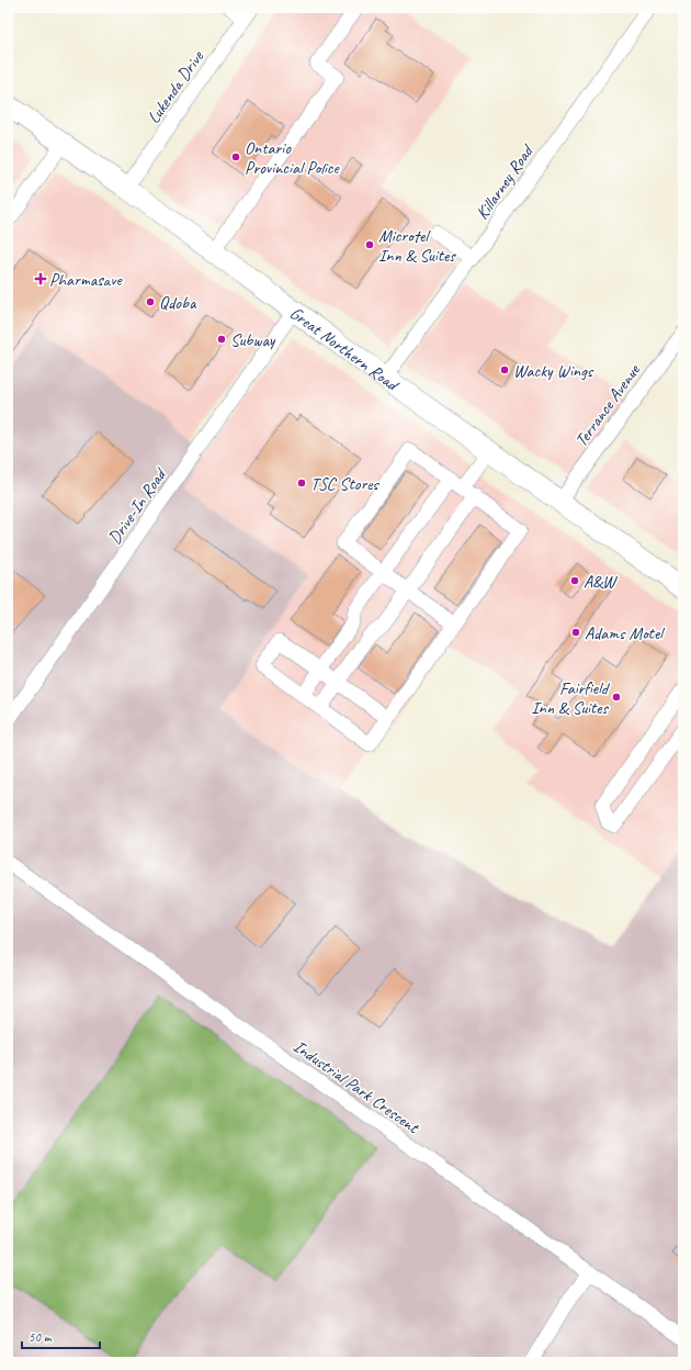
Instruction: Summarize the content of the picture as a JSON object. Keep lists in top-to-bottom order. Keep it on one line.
{"streets":{"highway":["Great Northern Road"],"street":["Lukenda Drive","Killarney Road","Terrance Avenue","Drive-In Road","Industrial Park Crescent"]},"crossings":[["Lukenda Drive","Great Northern Road"],["Killarney Road","Great Northern Road"],["Great Northern Road","Terrance Avenue"],["Great Northern Road","Drive-In Road"]],"places":{"other":["Ontario Provincial Police","Microtel Inn & Suites","Qdoba","Subway","Wacky Wings","TSC Stores","A&W","Adams Motel","Fairfield Inn & Suites"],"health":["Pharmasave"]},"scale_bar":"50 m"}
